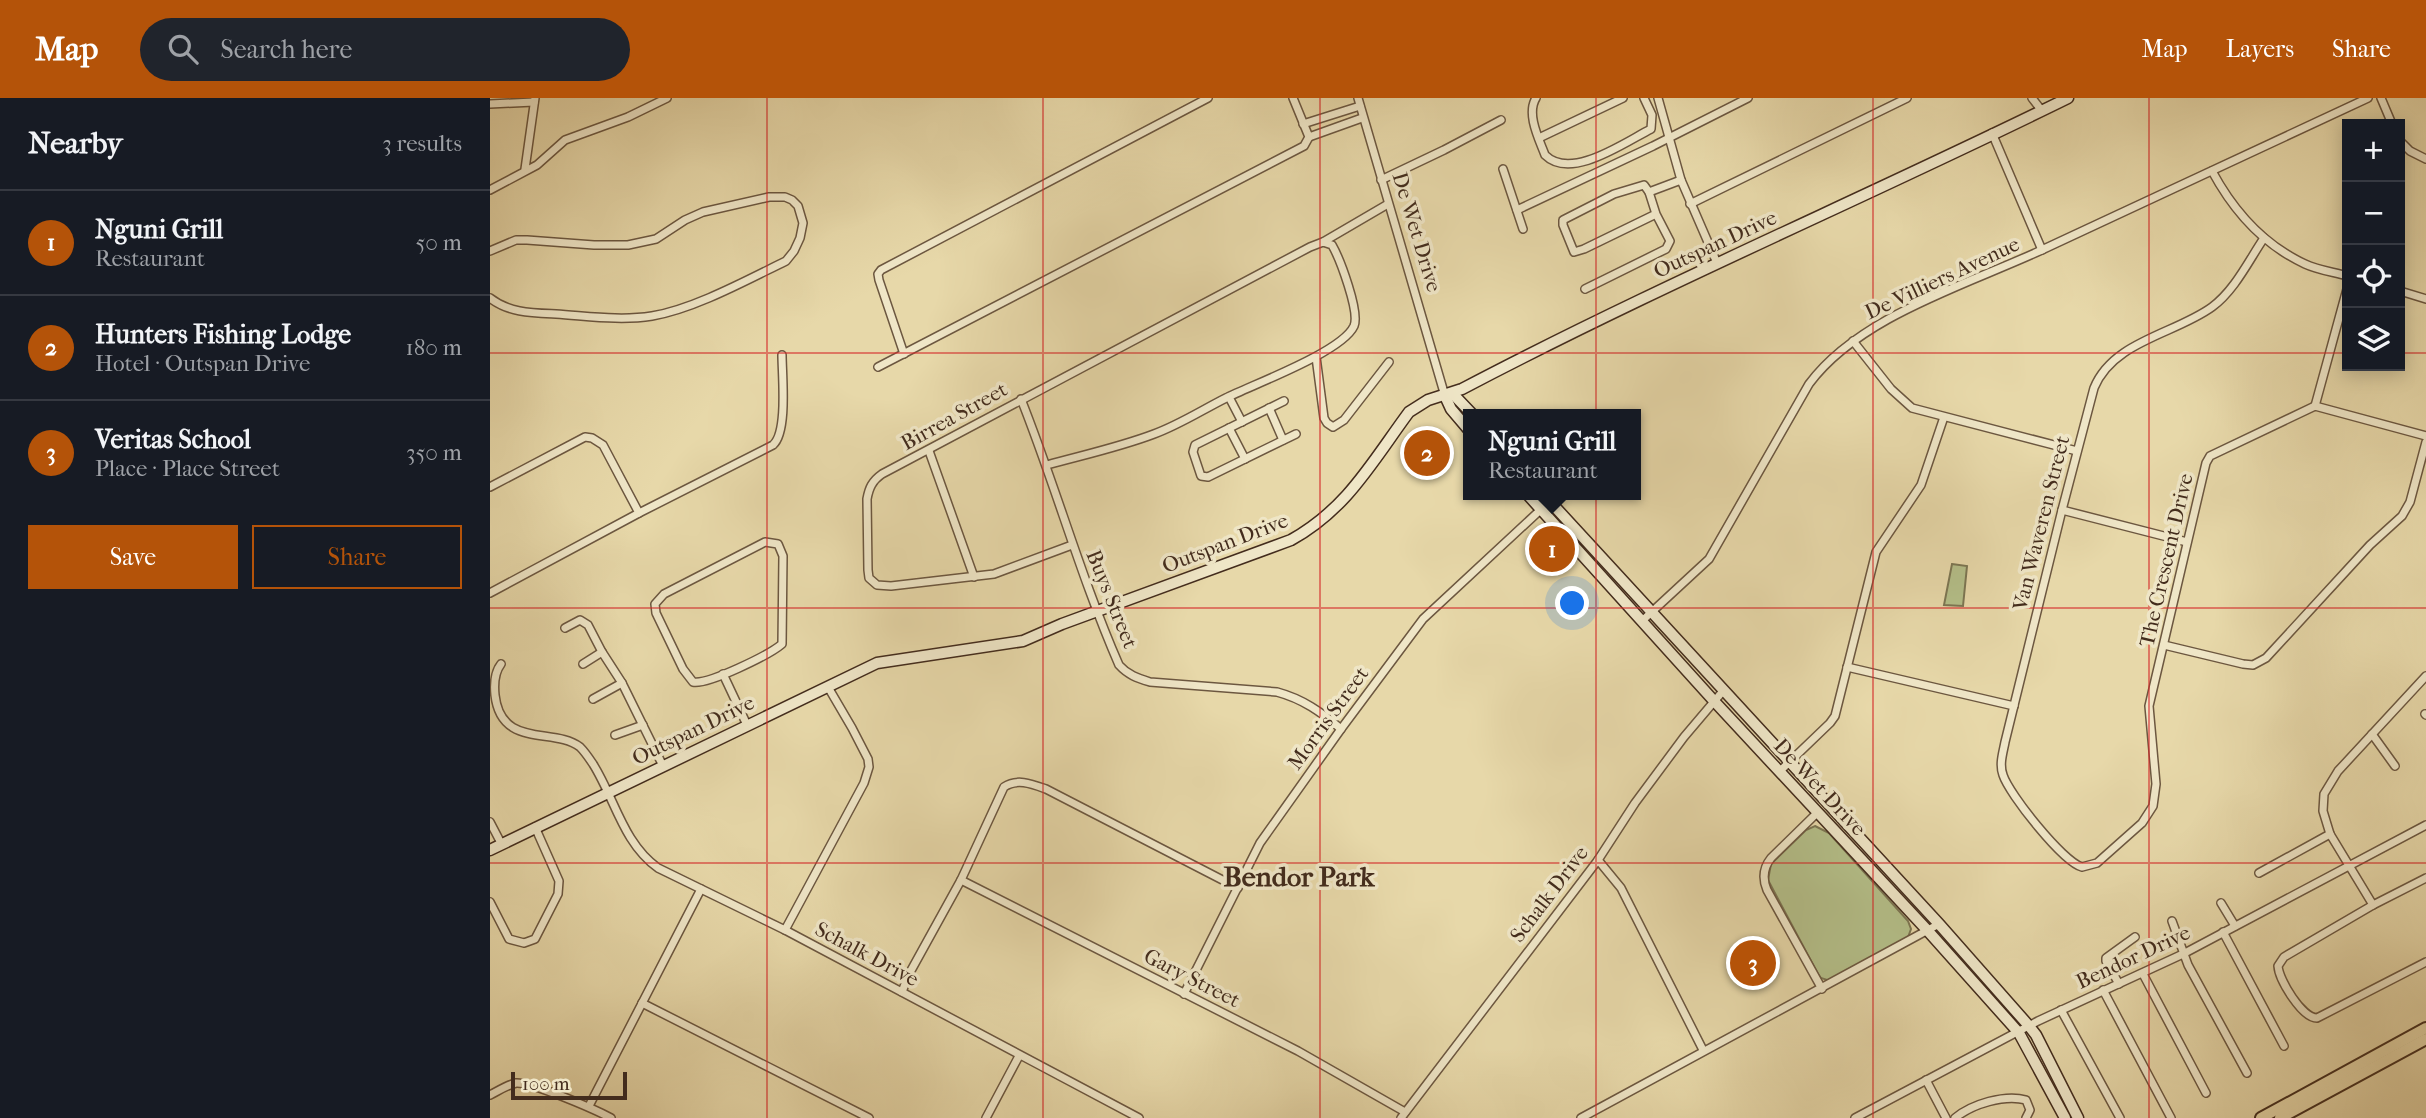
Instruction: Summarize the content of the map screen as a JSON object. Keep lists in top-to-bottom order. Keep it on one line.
{"streets":{"street":["De Wet Drive","Outspan Drive","De Villiers Avenue","Birrea Street","Van Waveren Street","The Crescent Drive","Buys Street","Morris Street","Schalk Drive","Bendor Drive","Gary Street"]},"crossings":[["De Wet Drive","Outspan Drive"],["De Wet Drive","De Villiers Avenue"],["De Wet Drive","Birrea Street"],["De Wet Drive","Morris Street"],["De Wet Drive","Schalk Drive"],["De Wet Drive","Bendor Drive"],["Outspan Drive","Buys Street"],["Outspan Drive","Schalk Drive"],["Birrea Street","Buys Street"],["Van Waveren Street","The Crescent Drive"],["Buys Street","Morris Street"],["Morris Street","Gary Street"],["Schalk Drive","Gary Street"]],"districts":["Bendor Park"],"scale_bar":"100 m","page":{"header":"Map","search":"Search here","nav":["Map","Layers","Share"],"heading":["Nearby","3 results"],"map_buttons":["+","−"],"list":[{"mark":"1","name":"Nguni Grill","note":"Restaurant","value":"50 m"},{"mark":"2","name":"Hunters Fishing Lodge","note":"Hotel · Outspan Drive","value":"180 m"},{"mark":"3","name":"Veritas School","note":"Place · Place Street","value":"350 m"}],"popup":["Nguni Grill","Restaurant"],"pins":["2","1","3"],"buttons":["Save","Share"],"scale":"100 m"}}
